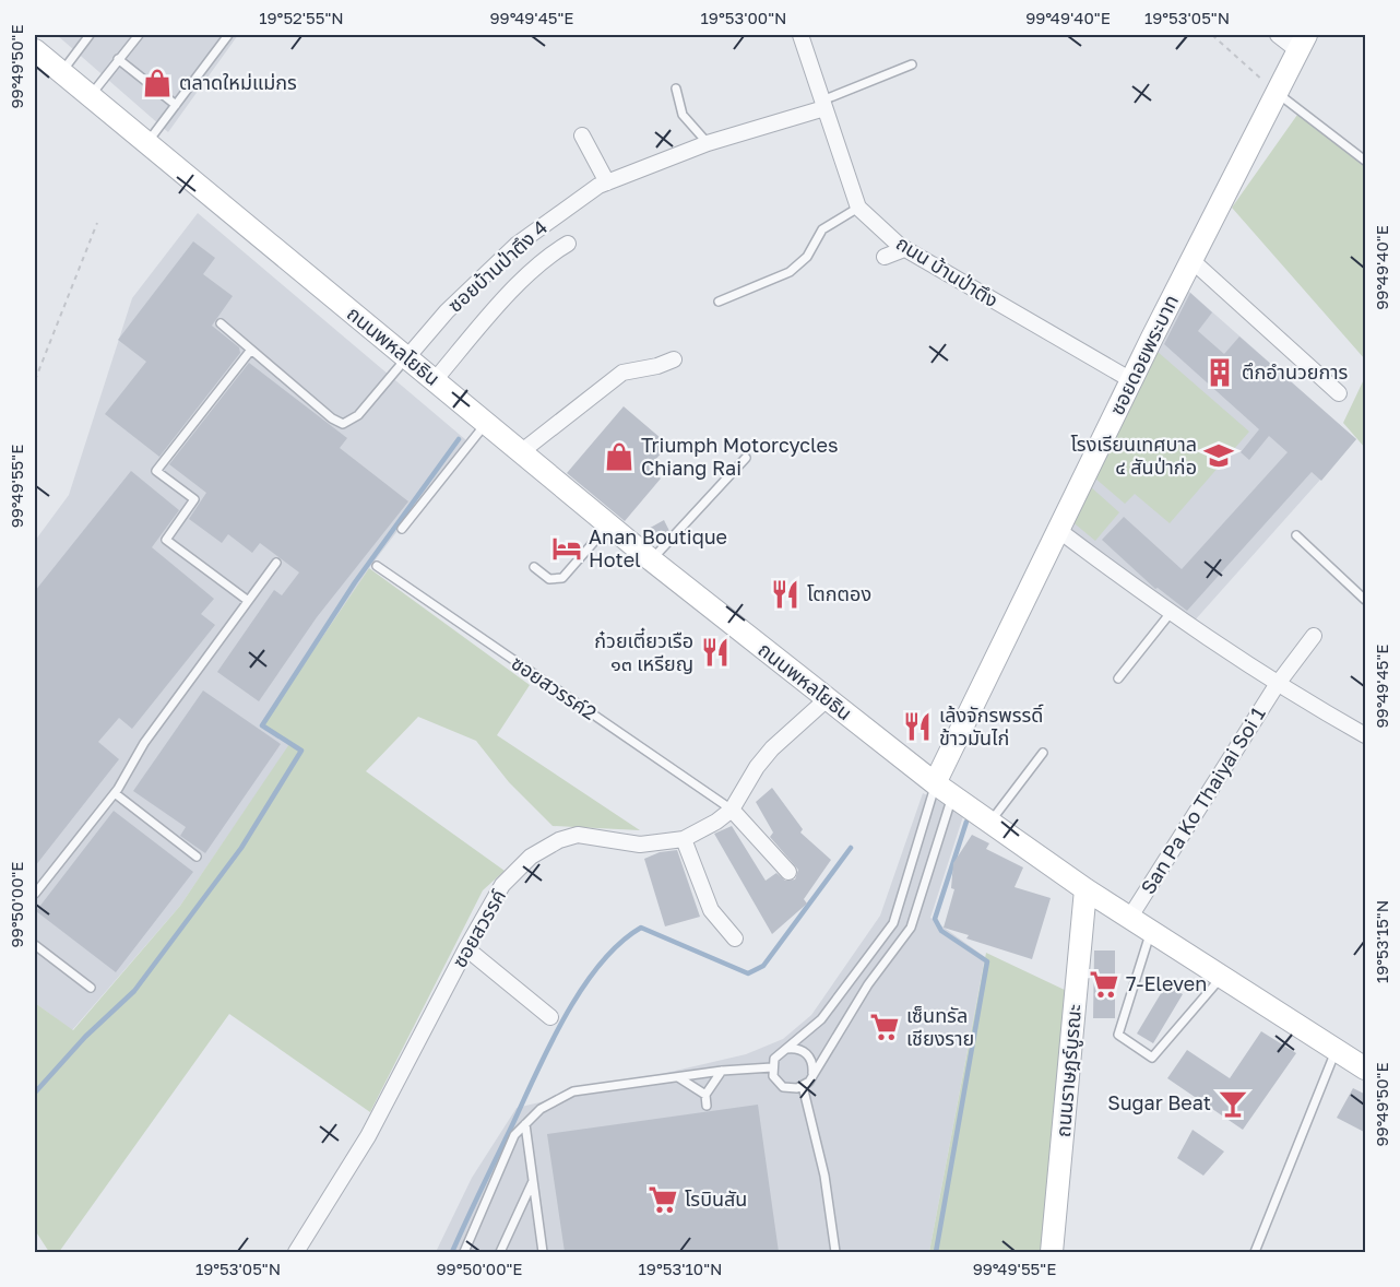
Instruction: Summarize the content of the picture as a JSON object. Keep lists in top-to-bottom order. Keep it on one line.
{"streets":{"main road":["ถนนพหลโยธิน","ซอยดอยพระบาท","ถนนราษฎร์บูรณะ"],"street":["ซอยบ้านป่าตึง 4","ถนน บ้านป่าตึง","San Pa Ko Thaiyai Soi 1","ซอยสวรรค์"],"lane":["ซอยสวรรค์2"]},"crossings":[["ซอยบ้านป่าตึง 4","ถนน บ้านป่าตึง"],["ซอยบ้านป่าตึง 4","ถนนพหลโยธิน"],["ถนน บ้านป่าตึง","ซอยดอยพระบาท"],["ถนนพหลโยธิน","ซอยดอยพระบาท"],["ถนนพหลโยธิน","San Pa Ko Thaiyai Soi 1"],["ถนนพหลโยธิน","ซอยสวรรค์"],["ถนนพหลโยธิน","ถนนราษฎร์บูรณะ"],["ซอยสวรรค์2","ซอยสวรรค์"]],"places":{"shop":["ตลาดใหม่แม่กร","Triumph Motorcycles Chiang Rai"],"building":["ตึกอำนวยการ"],"school or university":["โรงเรียนเทศบาล ๔ สันป่าก่อ"],"hotel":["Anan Boutique Hotel"],"restaurant":["โตกตอง","ก๋วยเตี๋ยวเรือ ๑๓ เหรียญ","เล้งจักรพรรดิ์ ข้าวมันไก่"],"supermarket":["7-Eleven","เซ็นทรัล เชียงราย","โรบินสัน"],"bar":["Sugar Beat"]},"coordinates":["19°52'55\"N","99°49'45\"E","19°53'00\"N","99°49'40\"E","19°53'05\"N","99°49'50\"E","99°49'55\"E","99°50'00\"E","19°53'15\"N","19°53'10\"N"]}
